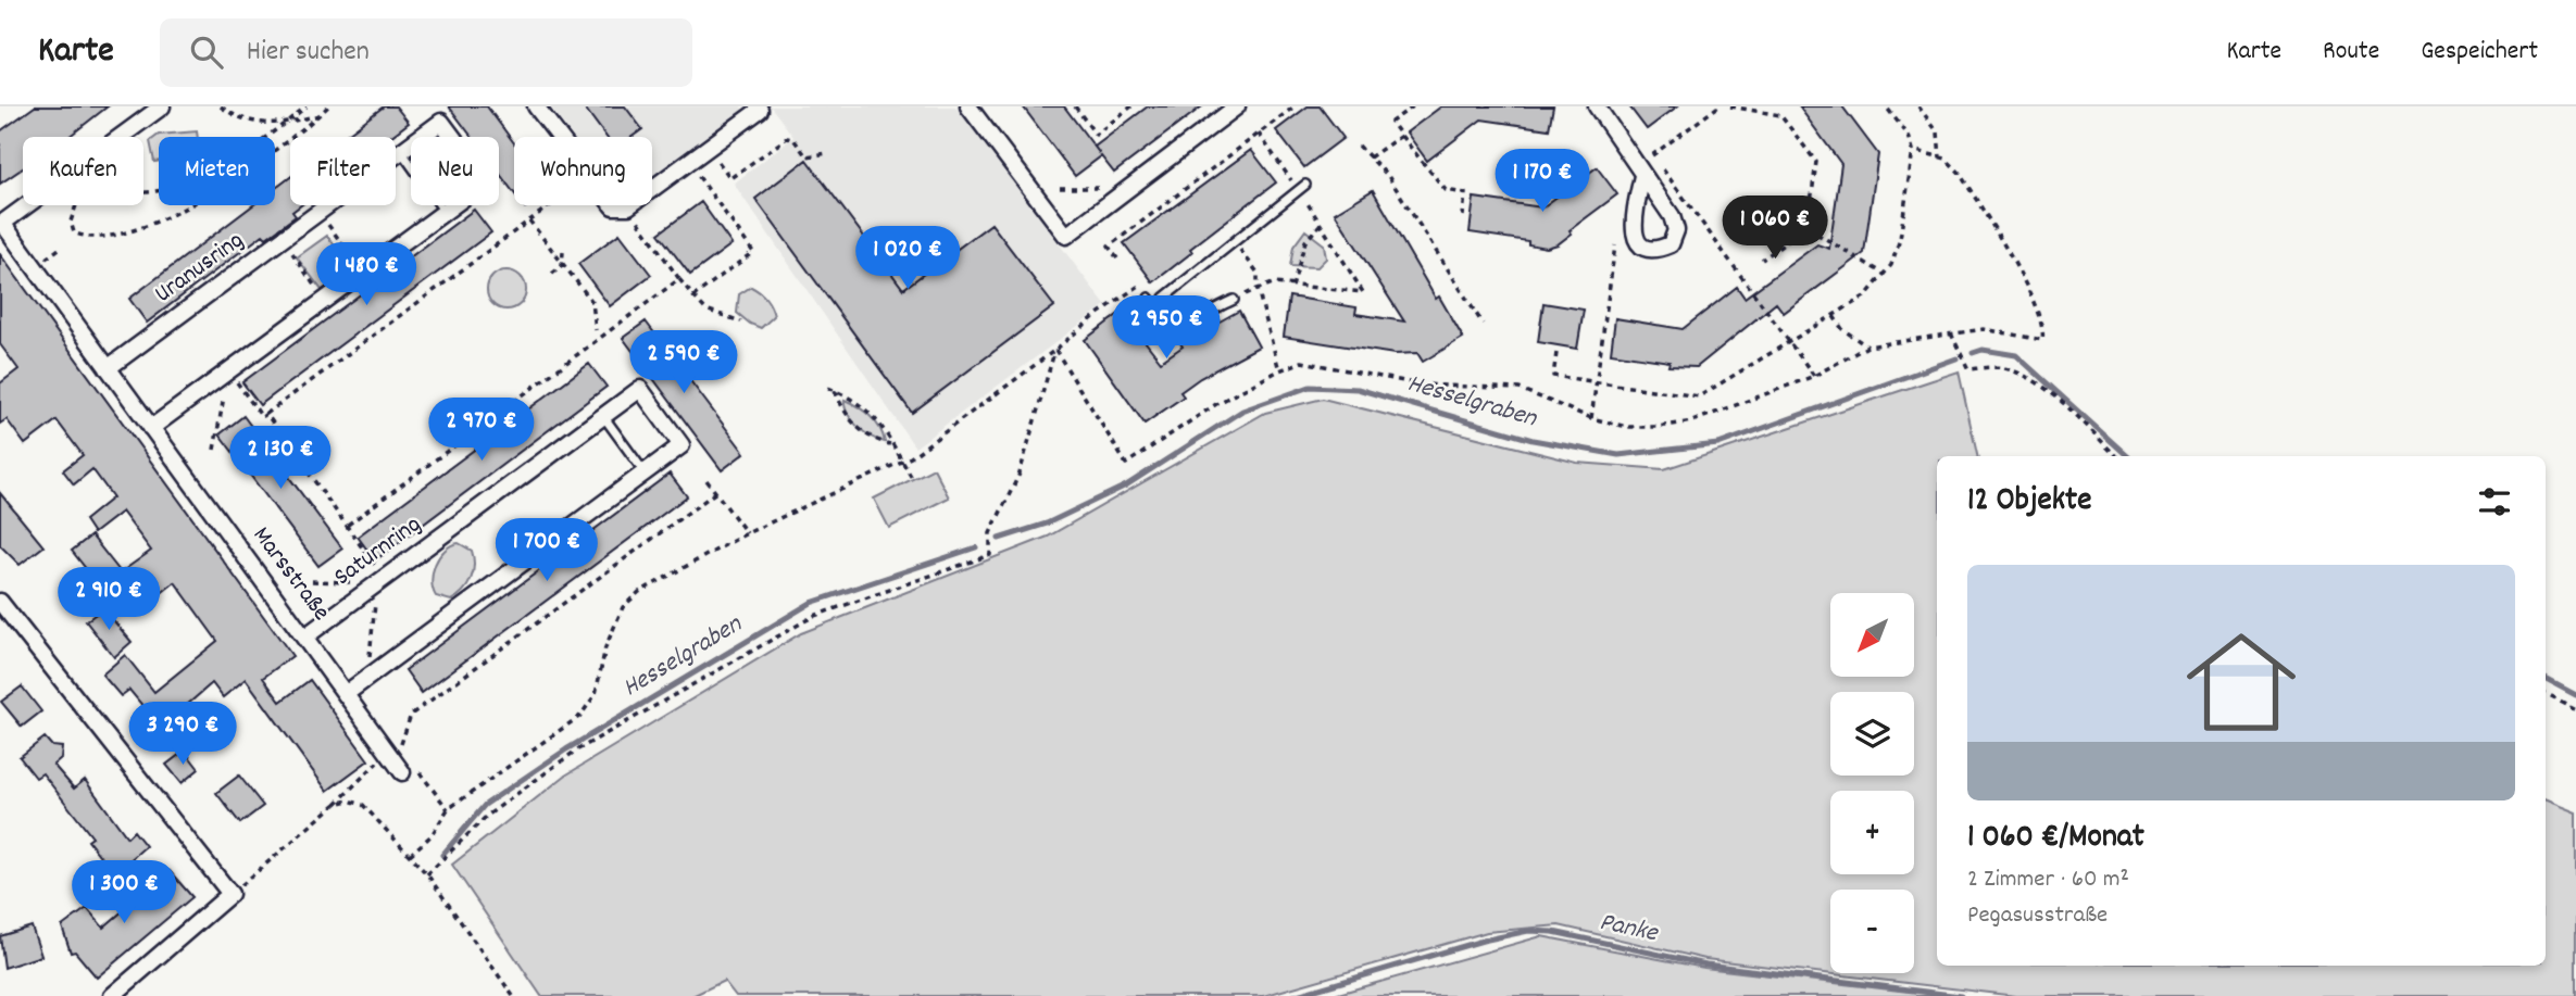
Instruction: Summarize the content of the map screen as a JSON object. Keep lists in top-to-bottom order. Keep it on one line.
{"streets":{"street":["Uranusring","Saturnring","Marsstraße"]},"crossings":[["Uranusring","Marsstraße"],["Saturnring","Marsstraße"]],"water":["Hesselgraben","Panke"],"north":"bottom left","page":{"header":"Karte","search":"Hier suchen","nav":["Karte","Route","Gespeichert"],"chip":["Kaufen","Mieten","Filter","Neu","Wohnung"],"price":["1 170 €","1 060 €","1 020 €","1 480 €","2 950 €","2 590 €","2 970 €","2 130 €","1 700 €","2 910 €","3 290 €","1 300 €"],"heading":"12 Objekte","list":[{"name":"1 060 €/Monat","note":"2 Zimmer · 60 m² · Pegasusstraße"}],"map_buttons":["+","−"]}}
